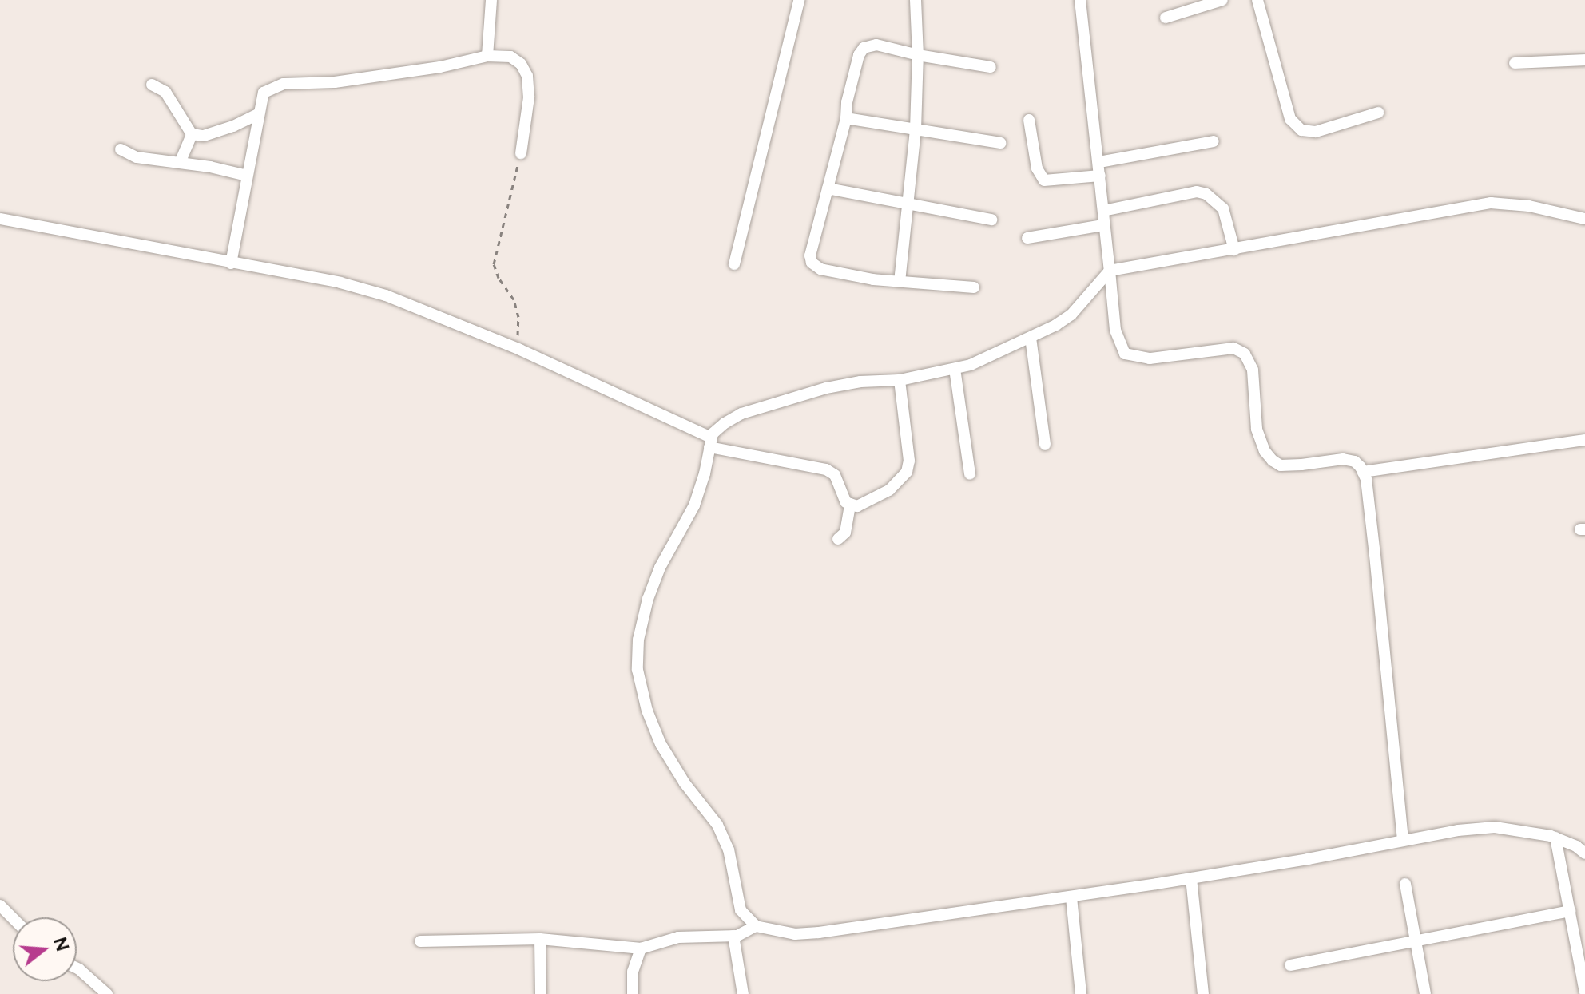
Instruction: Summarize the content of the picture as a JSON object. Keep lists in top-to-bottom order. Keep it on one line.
{"north":"right"}
